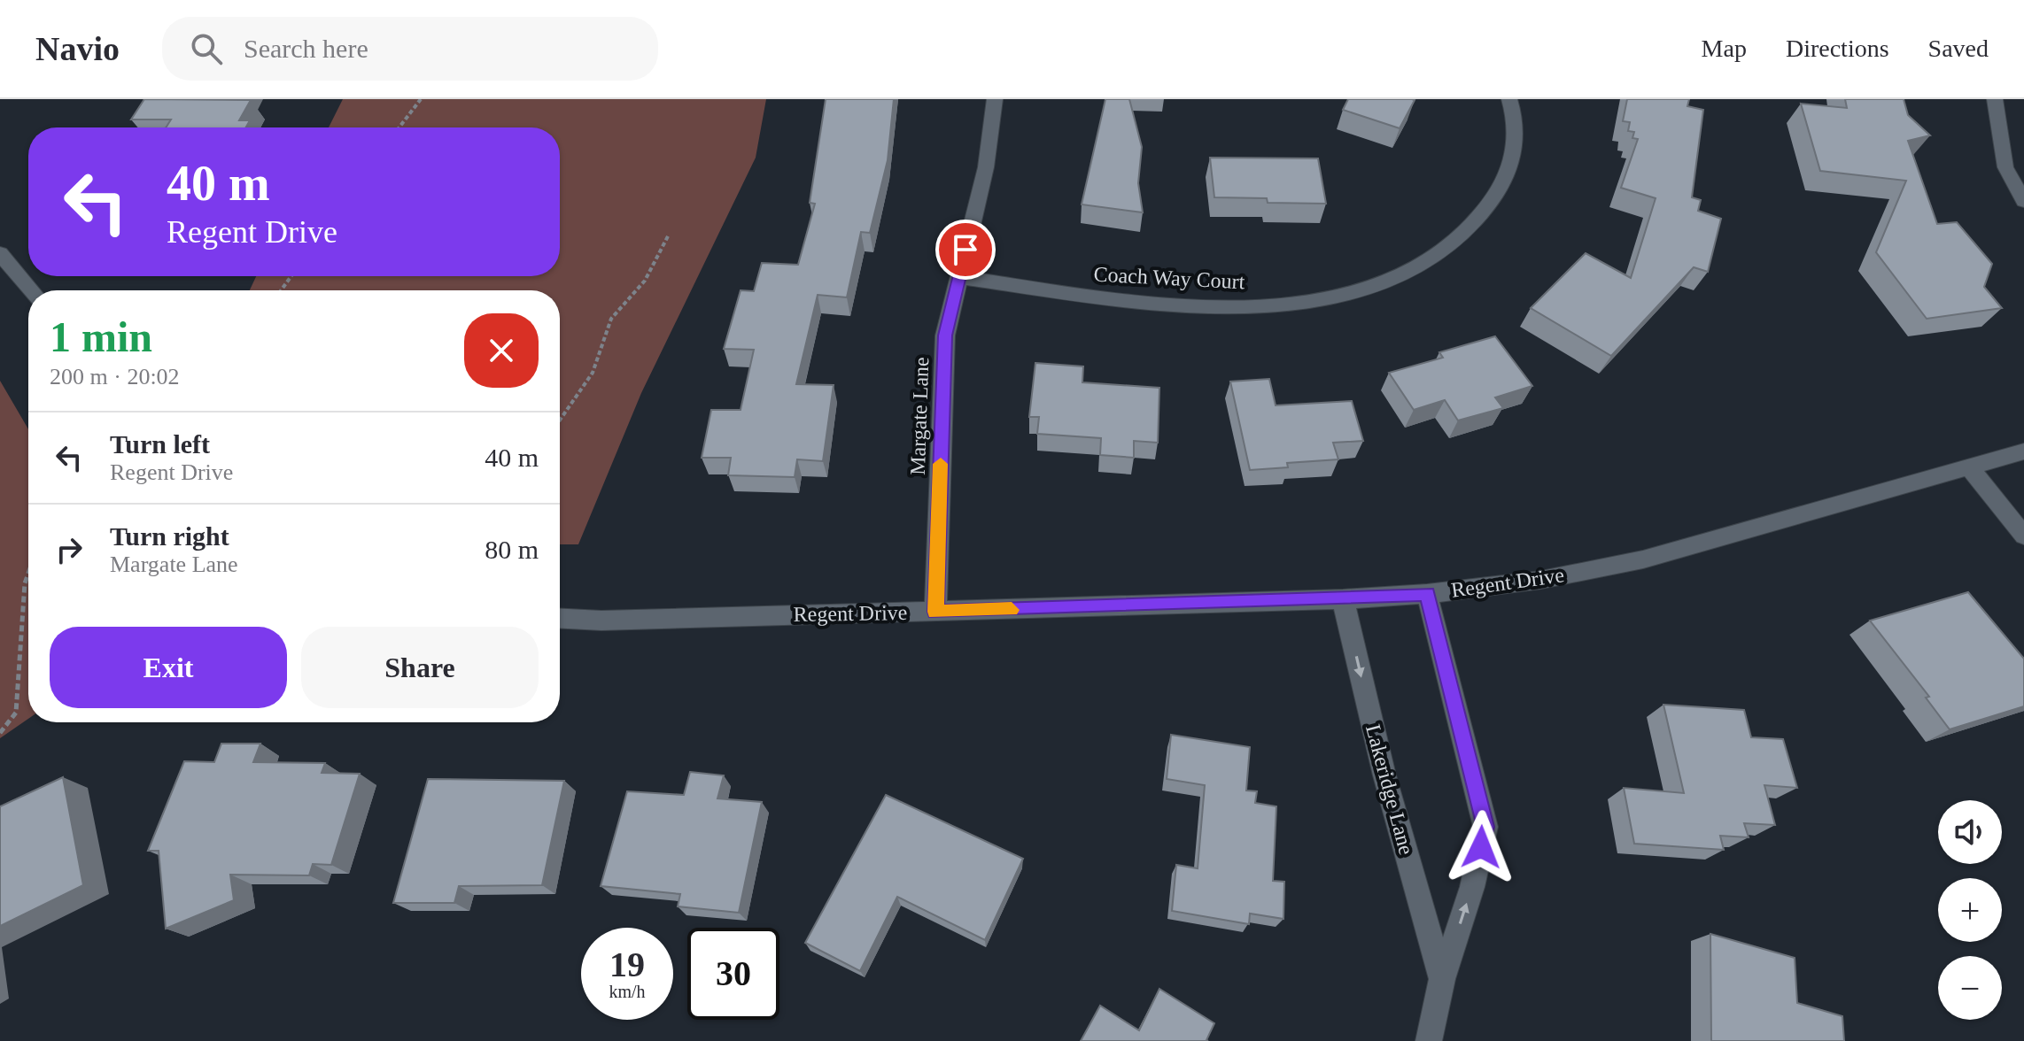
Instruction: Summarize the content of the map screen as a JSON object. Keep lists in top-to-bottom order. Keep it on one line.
{"streets":{"street":["Coach Way Court","Margate Lane","Regent Drive","Lakeridge Lane"]},"crossings":[["Coach Way Court","Margate Lane"],["Margate Lane","Regent Drive"],["Regent Drive","Lakeridge Lane"]],"page":{"header":"Navio","search":"Search here","nav":["Map","Directions","Saved"],"turn":["40 m","Regent Drive"],"heading":["1 min","200 m · 20:02"],"list":[{"name":"Turn left","note":"Regent Drive","value":"40 m"},{"name":"Turn right","note":"Margate Lane","value":"80 m"}],"buttons":["Exit","Share"],"map_buttons":["+","−"],"speed":"19 km/h","limit":"30"}}
